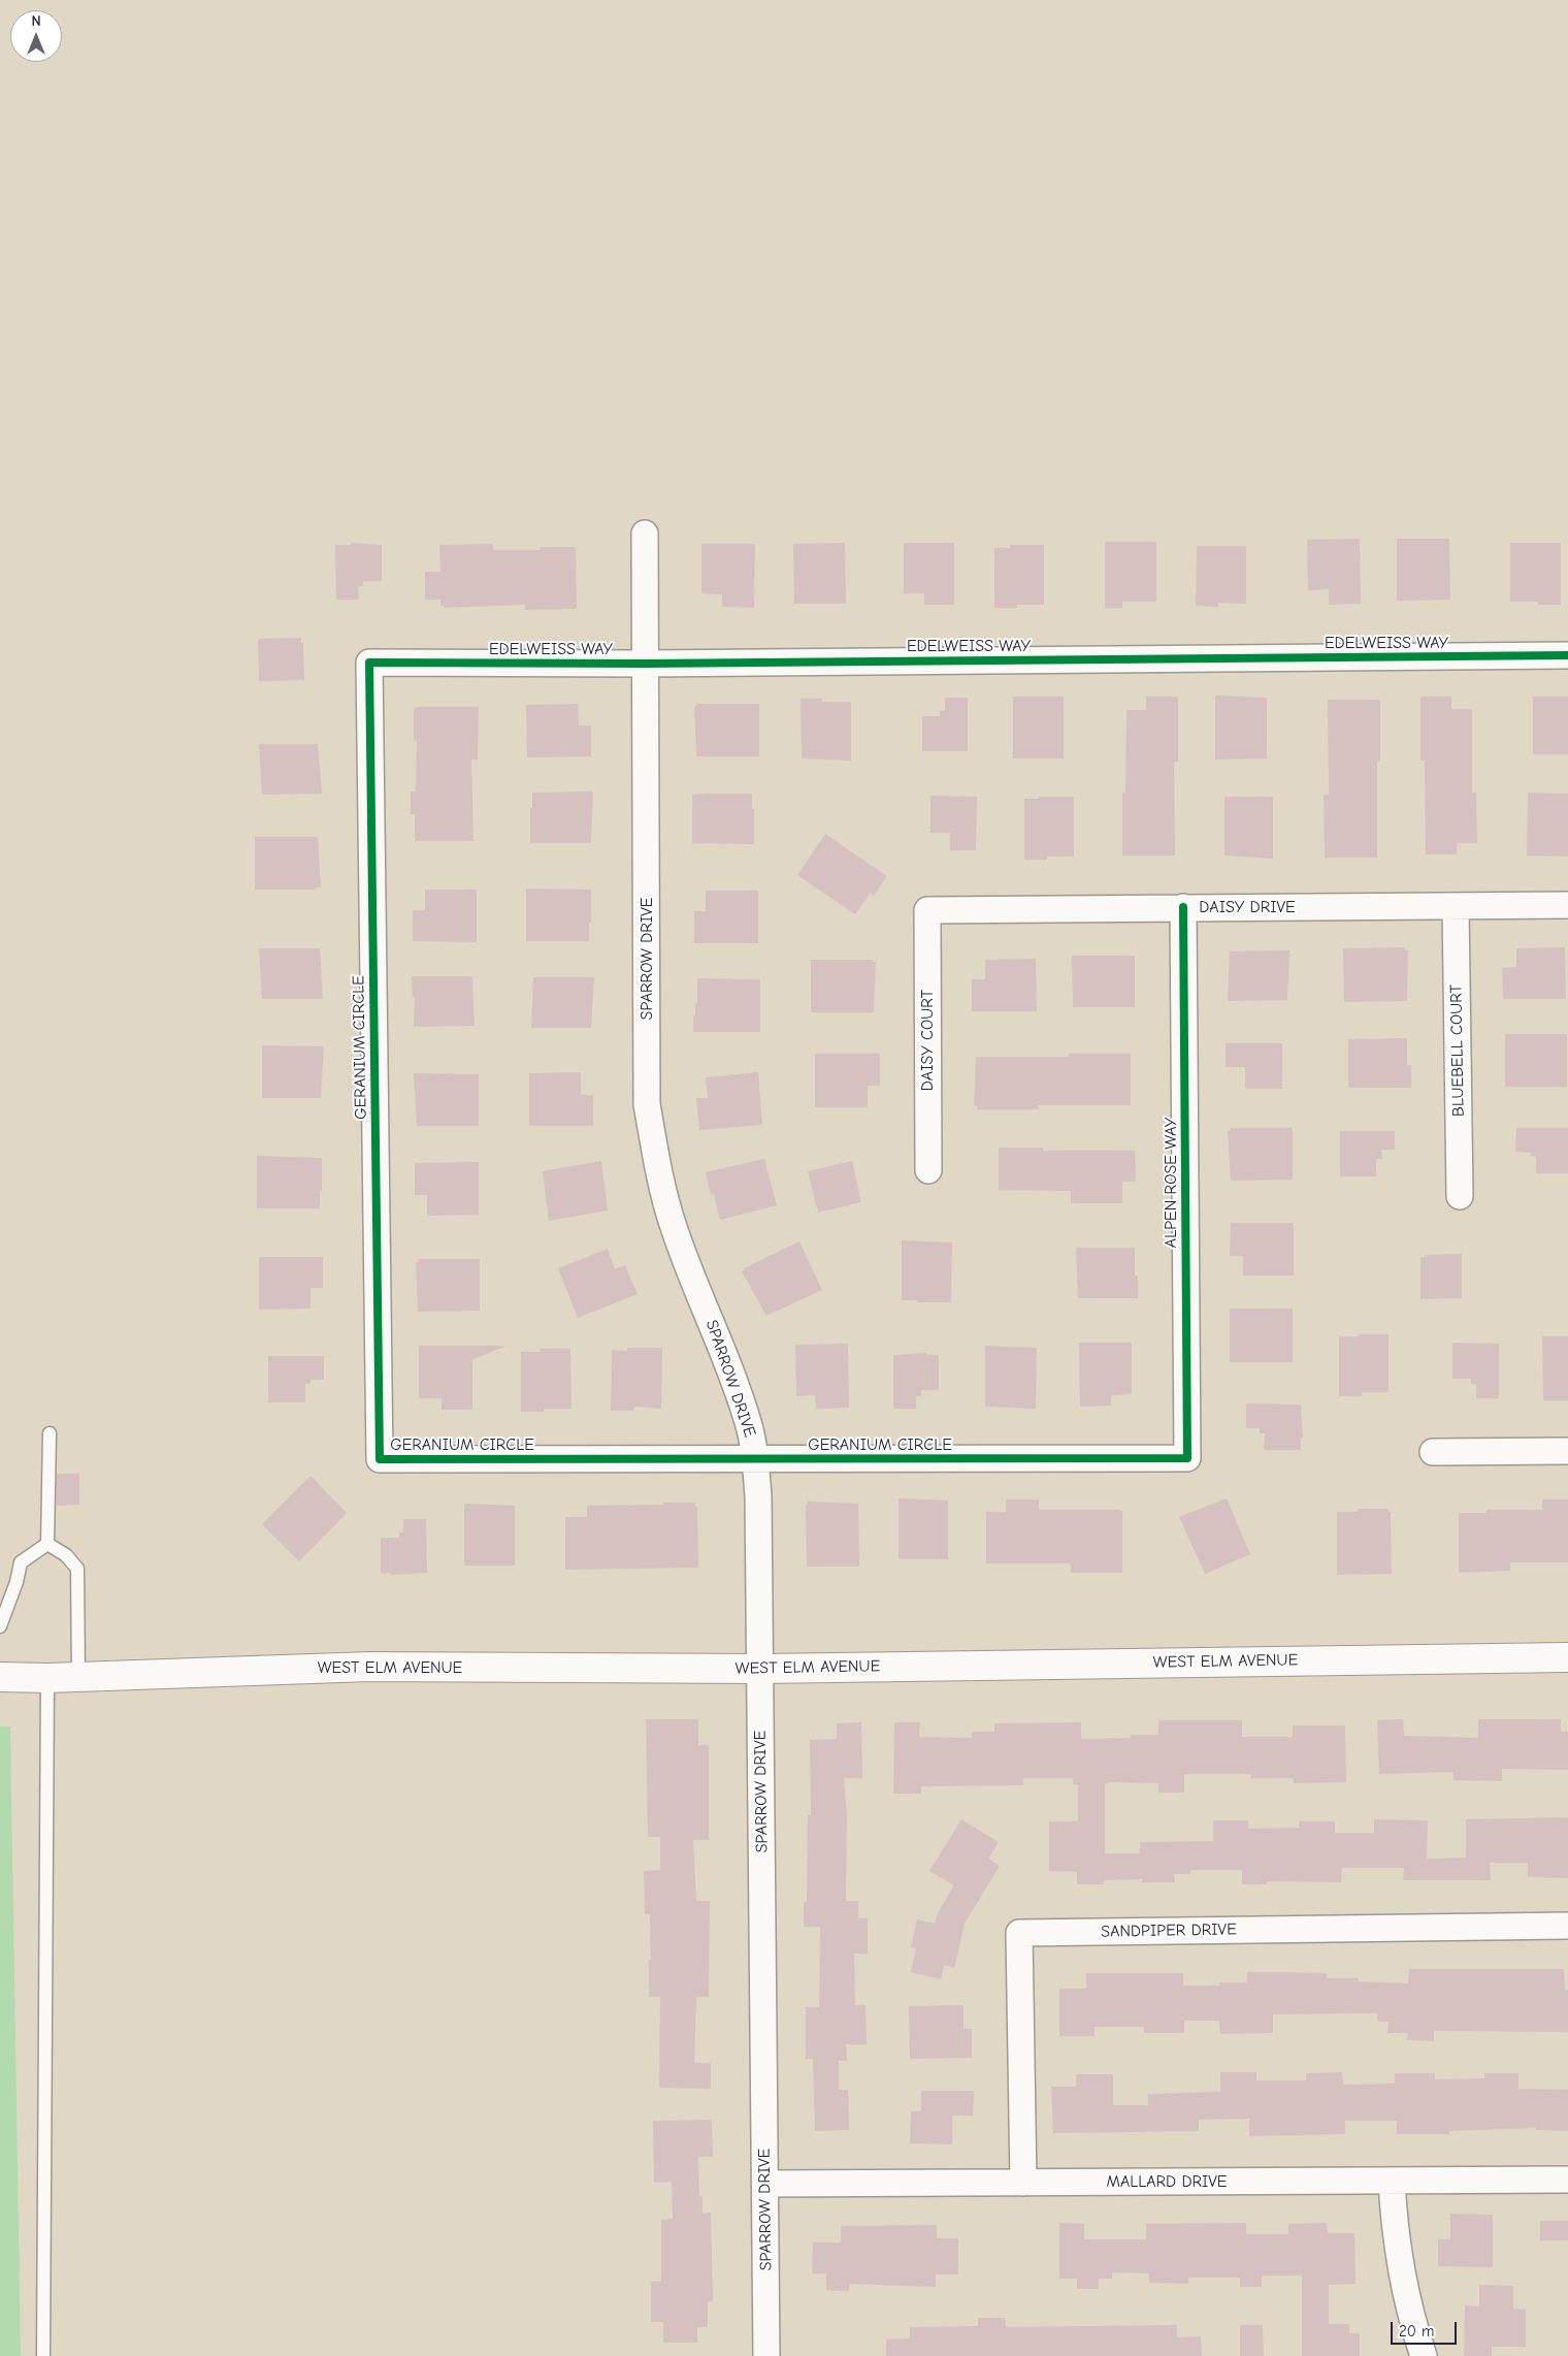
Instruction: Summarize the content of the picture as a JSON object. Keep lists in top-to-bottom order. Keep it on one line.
{"streets":{"street":["EDELWEISS WAY","DAISY DRIVE","SPARROW DRIVE","DAISY COURT","GERANIUM CIRCLE","BLUEBELL COURT","ALPEN ROSE WAY","WEST ELM AVENUE","SANDPIPER DRIVE","MALLARD DRIVE"]},"crossings":[["EDELWEISS WAY","SPARROW DRIVE"],["EDELWEISS WAY","GERANIUM CIRCLE"],["DAISY DRIVE","DAISY COURT"],["DAISY DRIVE","BLUEBELL COURT"],["DAISY DRIVE","ALPEN ROSE WAY"],["SPARROW DRIVE","GERANIUM CIRCLE"],["SPARROW DRIVE","WEST ELM AVENUE"],["SPARROW DRIVE","MALLARD DRIVE"],["GERANIUM CIRCLE","ALPEN ROSE WAY"],["SANDPIPER DRIVE","MALLARD DRIVE"]],"scale_bar":"20 m","north":"top"}
